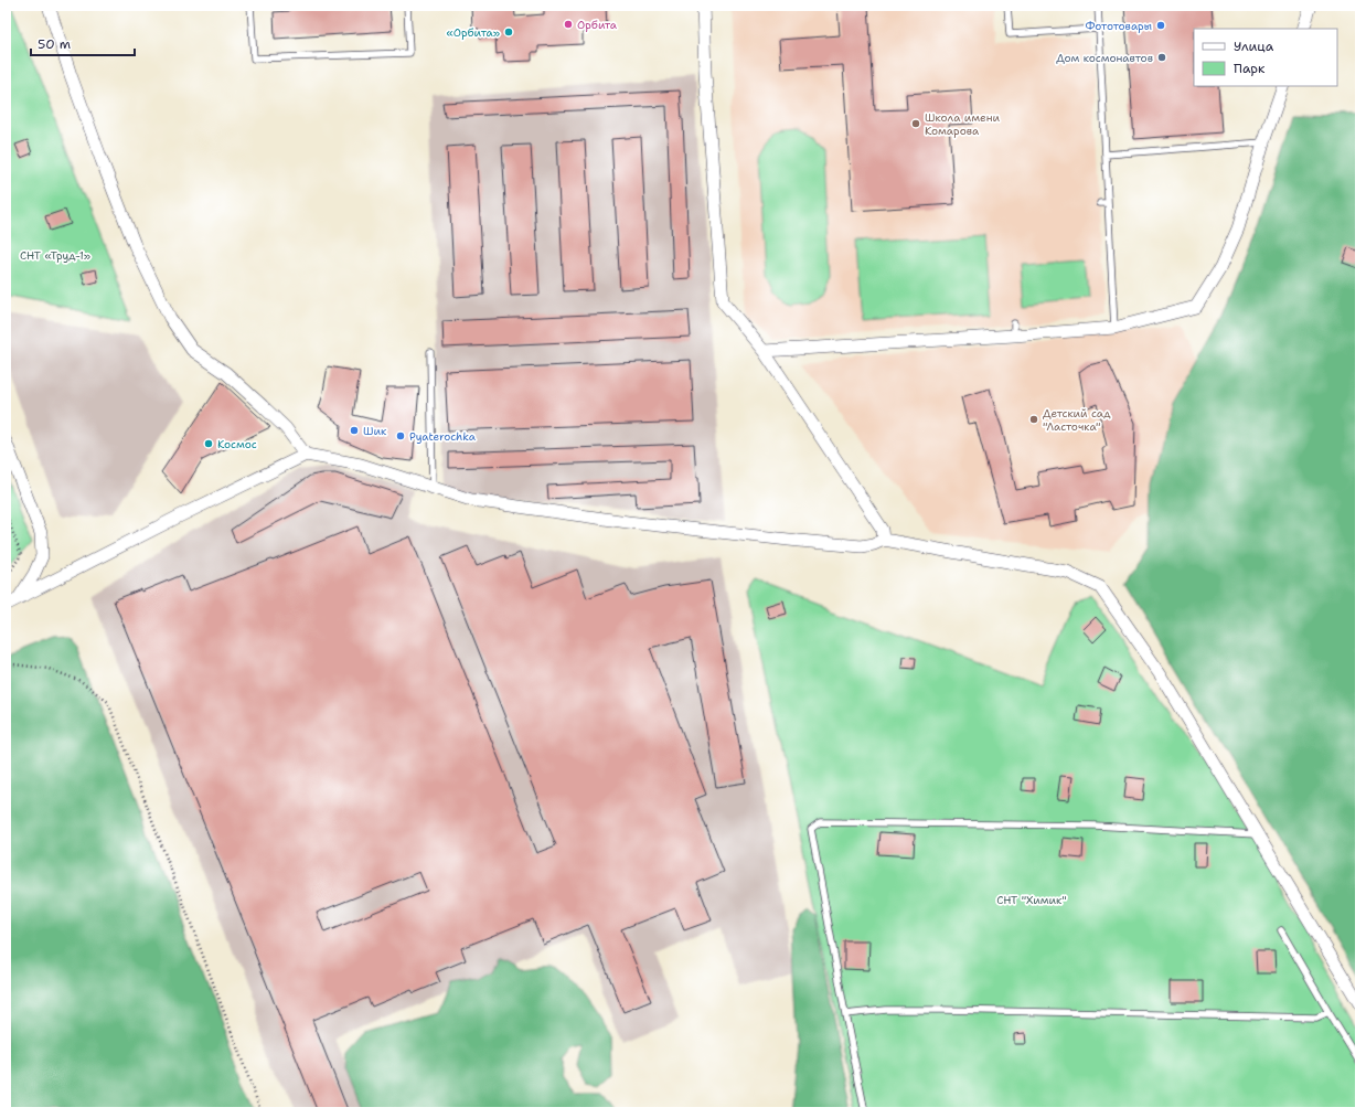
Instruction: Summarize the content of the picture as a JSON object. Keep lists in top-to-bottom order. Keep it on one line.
{"parks":["СНТ «Труд-1»","СНТ \"Химик\""],"places":["Орбита","Фототовары","«Орбита»","Дом космонавтов","Школа имени Комарова","Детский сад \"Ласточка\"","Шик","Pyaterochka","Космос"],"legend":["Улица","Парк"],"scale_bar":"50 m"}
